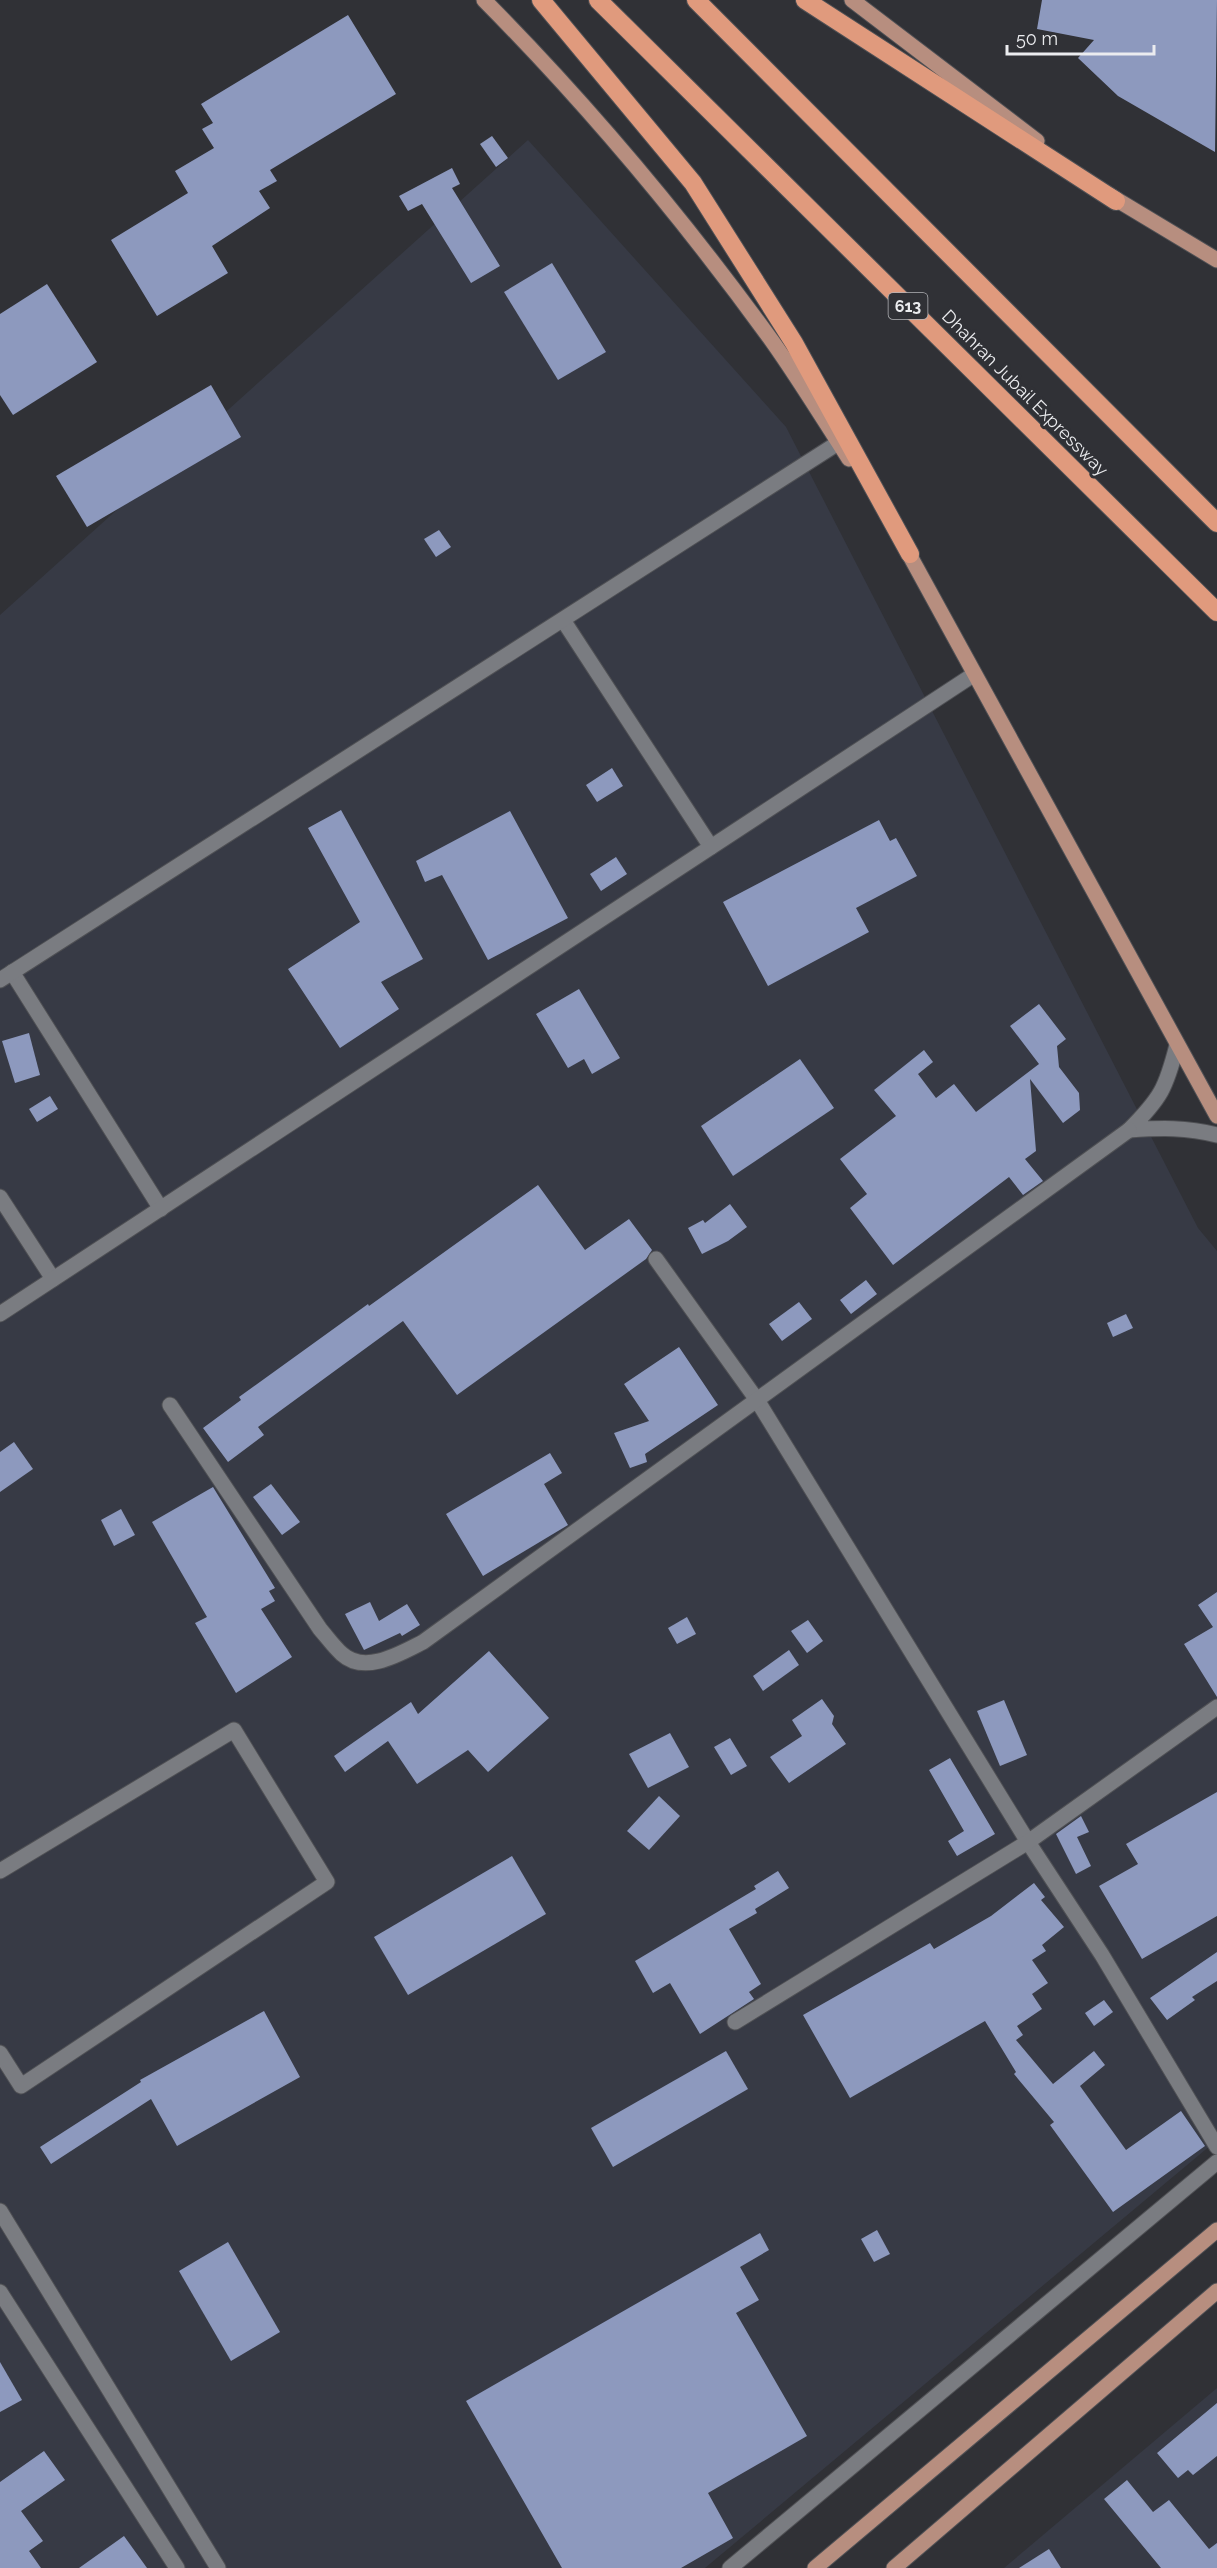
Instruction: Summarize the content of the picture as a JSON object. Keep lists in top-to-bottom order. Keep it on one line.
{"streets":{"highway":["613","Dhahran Jubail Expressway"]},"scale_bar":"50 m"}
